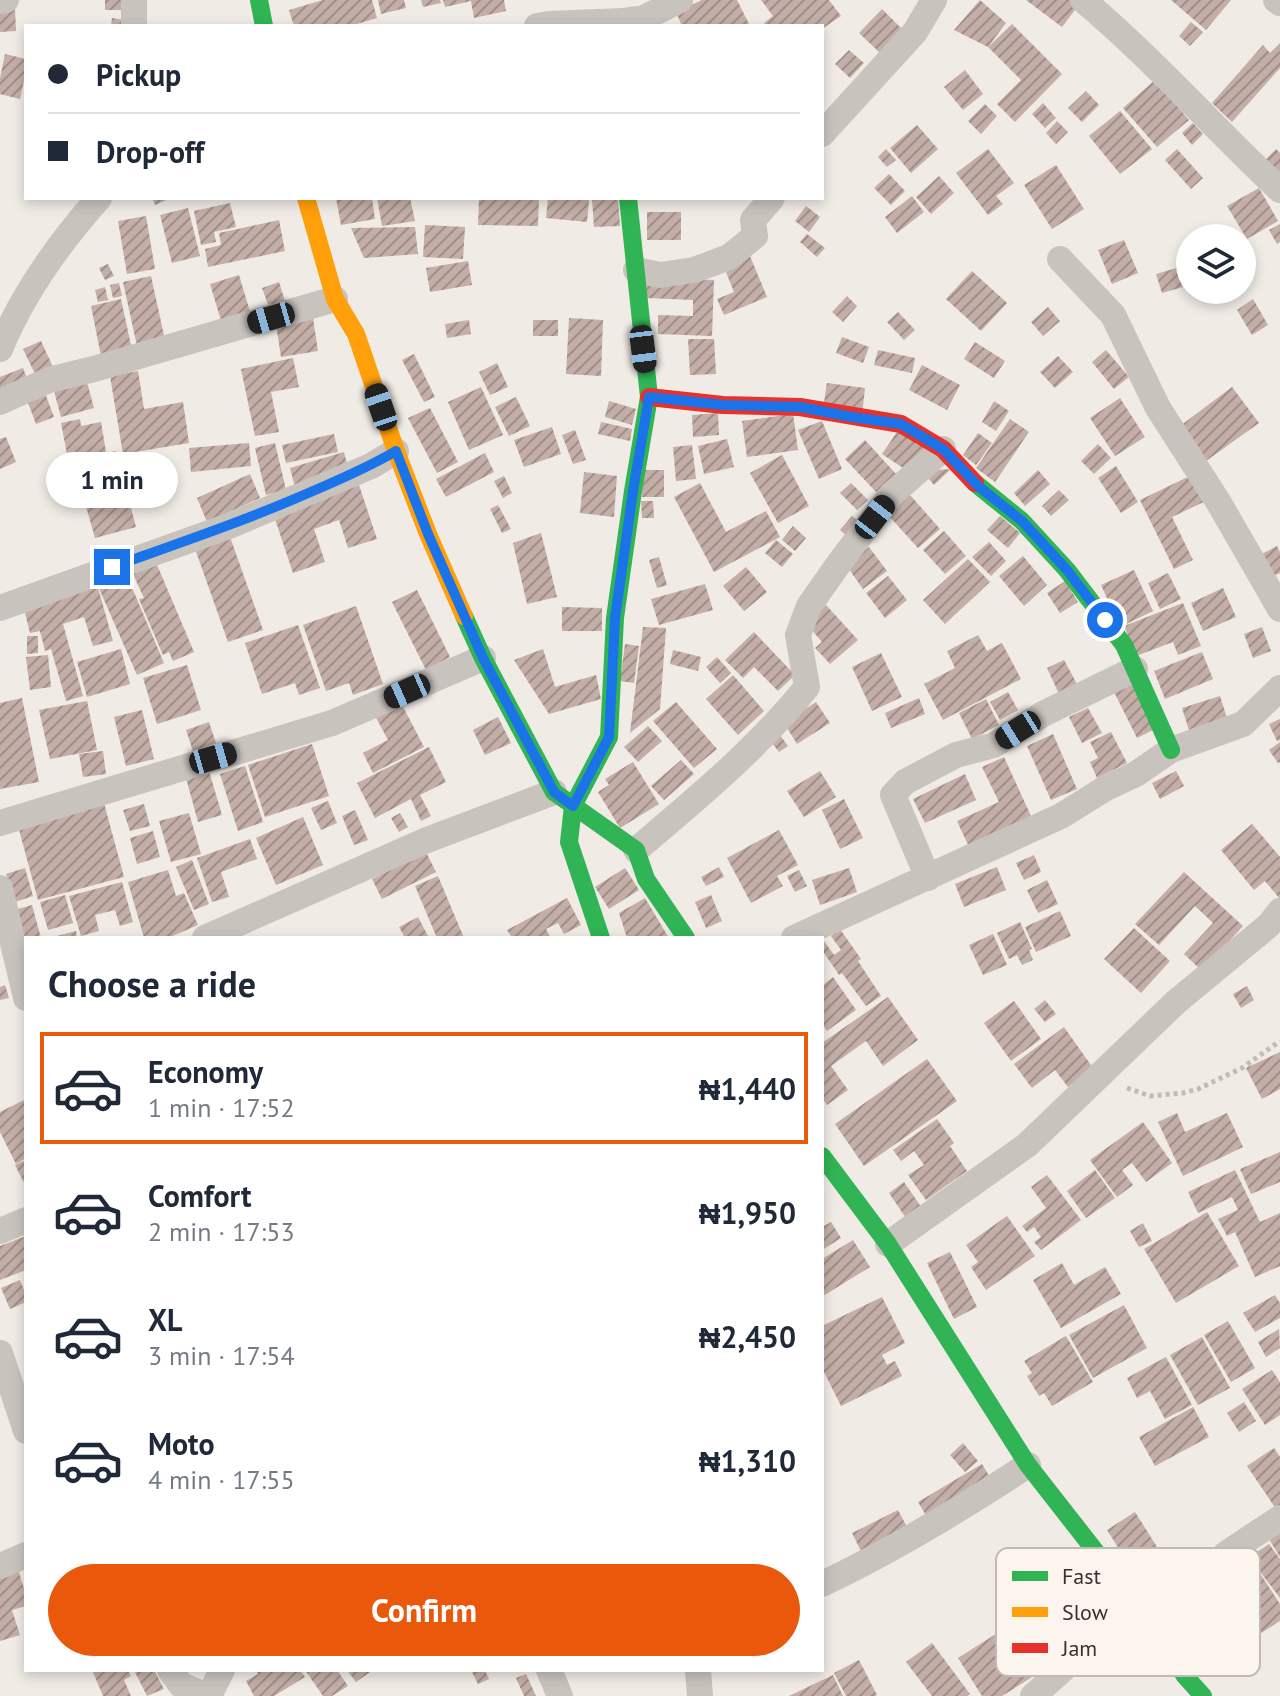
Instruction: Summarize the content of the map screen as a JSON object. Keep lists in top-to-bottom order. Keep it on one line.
{"legend":["Fast","Slow","Jam"],"page":{"banner":["Pickup","Drop-off"],"bubble":"1 min","heading":"Choose a ride","list":[{"name":"Economy","note":"1 min · 17:52","value":"₦1,440"},{"name":"Comfort","note":"2 min · 17:53","value":"₦1,950"},{"name":"XL","note":"3 min · 17:54","value":"₦2,450"},{"name":"Moto","note":"4 min · 17:55","value":"₦1,310"}],"buttons":"Confirm"}}
